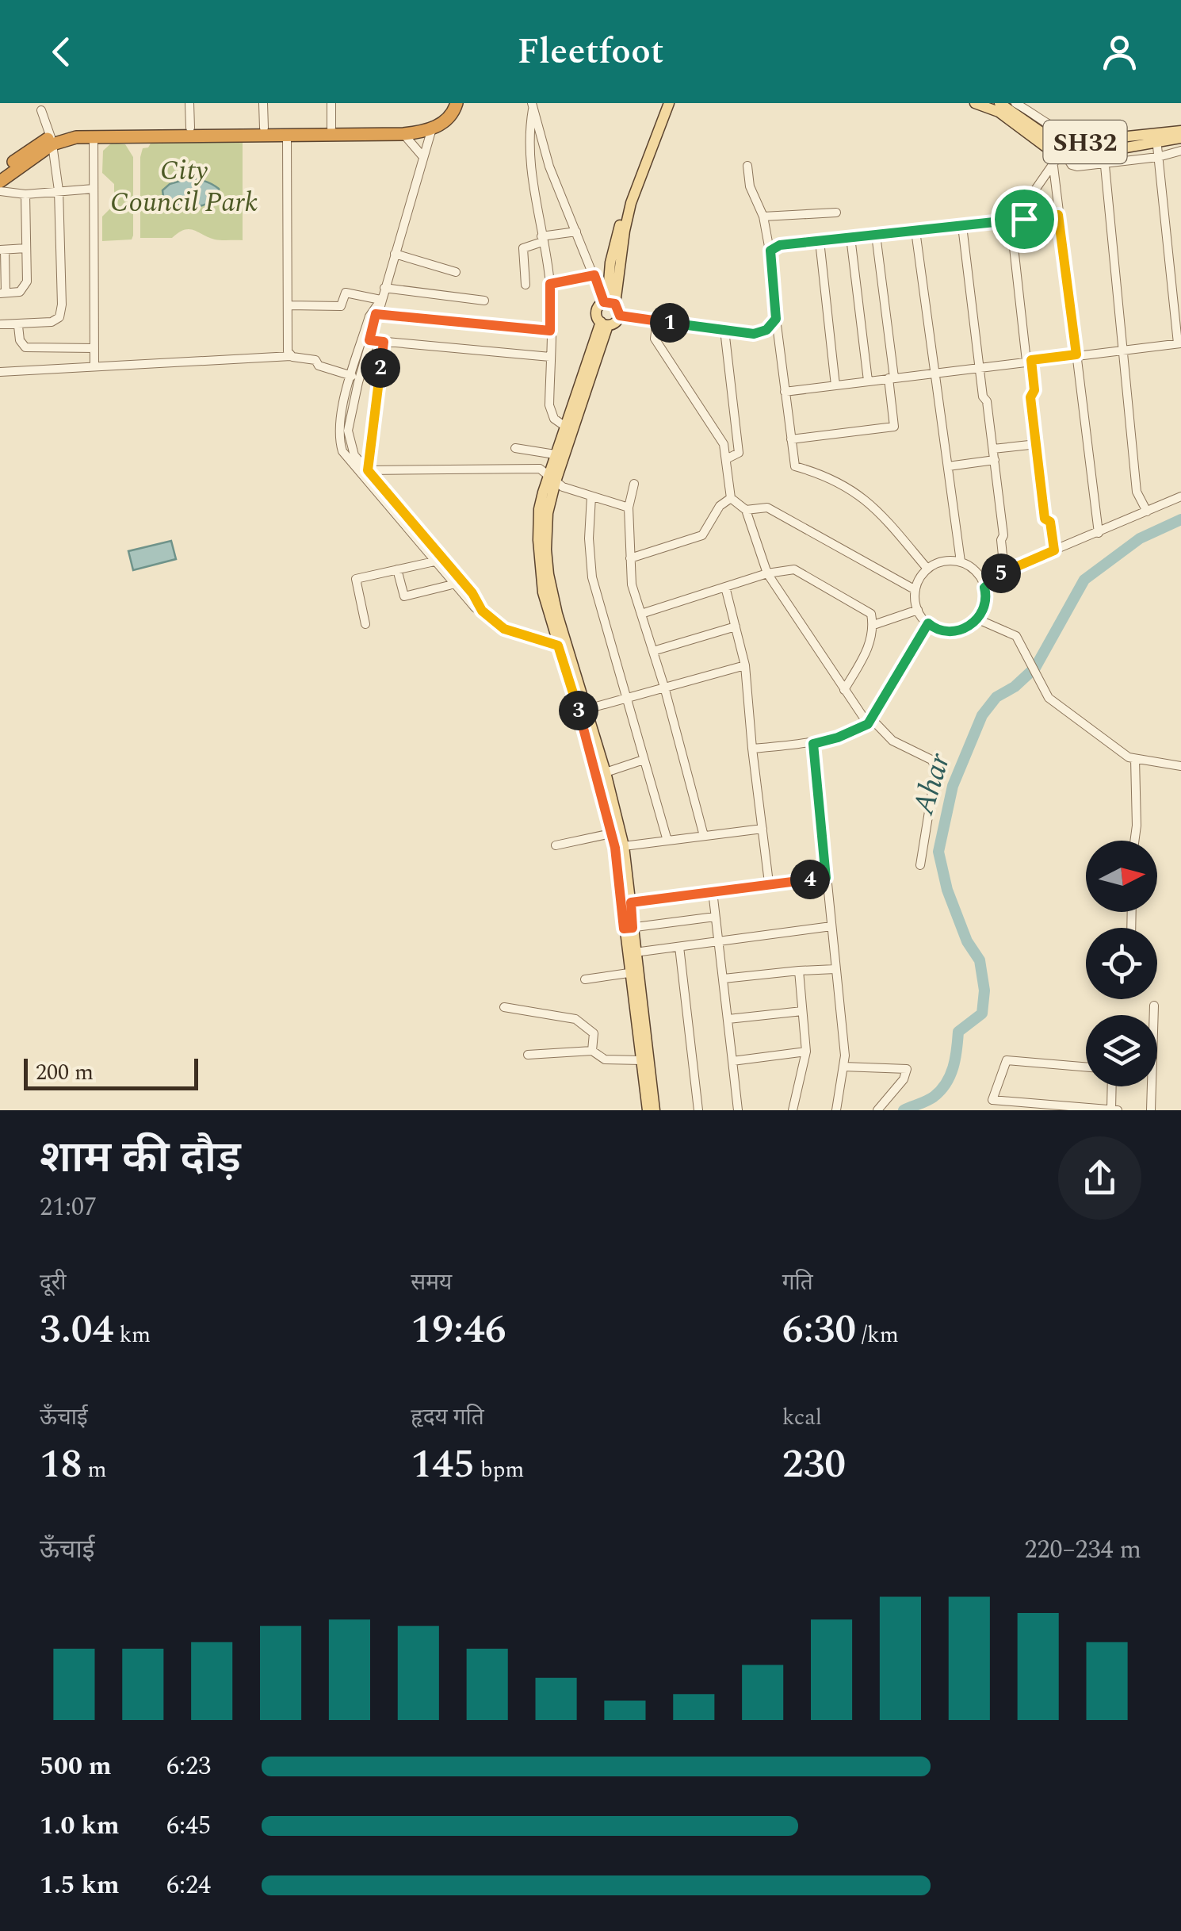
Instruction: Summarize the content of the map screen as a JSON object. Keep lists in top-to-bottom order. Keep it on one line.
{"streets":{"main road":["SH32"]},"water":["Ahar"],"parks":["City Council Park"],"scale_bar":"200 m","north":"right","page":{"header":"Fleetfoot","pins":["1","2","5","3","4"],"scale":"200 m","heading":["शाम की दौड़","21:07"],"stats":[["दूरी","3.04 km"],["समय","19:46"],["गति","6:30 /km"],["ऊँचाई","18 m"],["हृदय गति","145 bpm"],["kcal","230"]],"chart":["ऊँचाई","220–234 m"],"list":[{"name":"500 m","note":"6:23"},{"name":"1.0 km","note":"6:45"},{"name":"1.5 km","note":"6:24"}]}}
